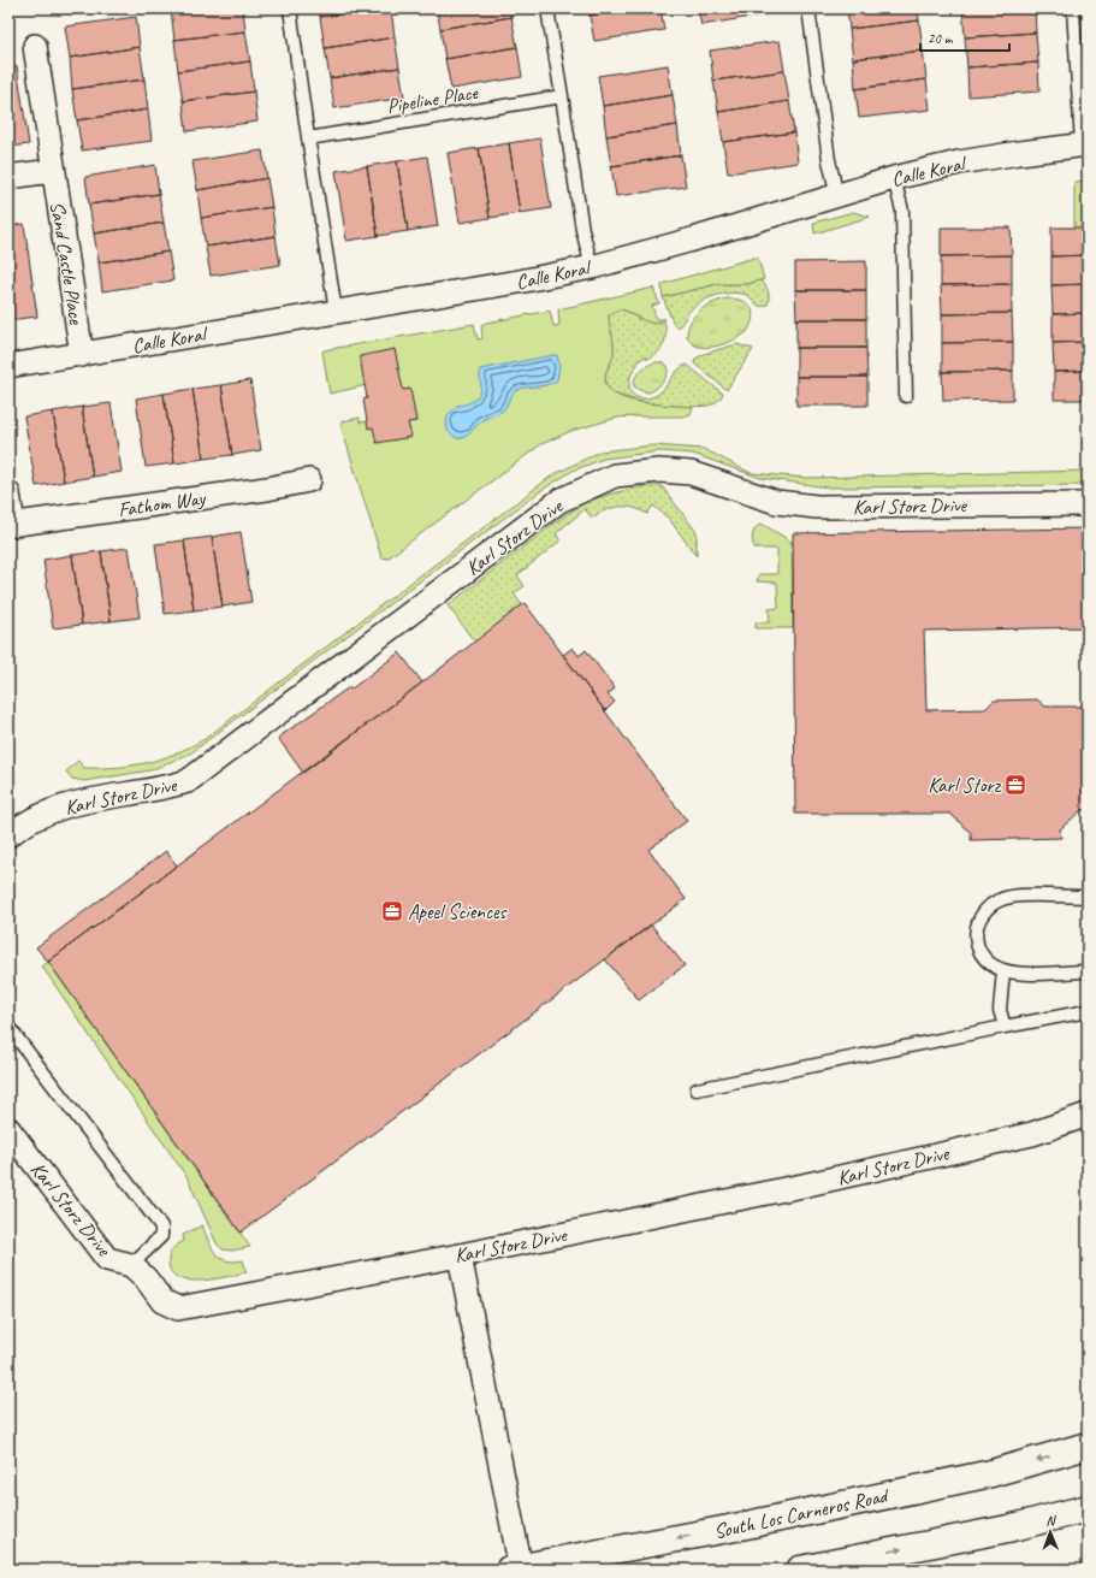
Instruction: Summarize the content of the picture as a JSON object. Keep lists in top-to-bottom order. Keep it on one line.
{"streets":{"main road":["South Los Carneros Road"],"street":["Calle Koral","Sand Castle Place","Fathom Way","Karl Storz Drive"],"lane":["Pipeline Place"]},"crossings":[["Calle Koral","Sand Castle Place"]],"places":{"office":["Karl Storz","Apeel Sciences"]},"scale_bar":"20 m","north":"top"}
